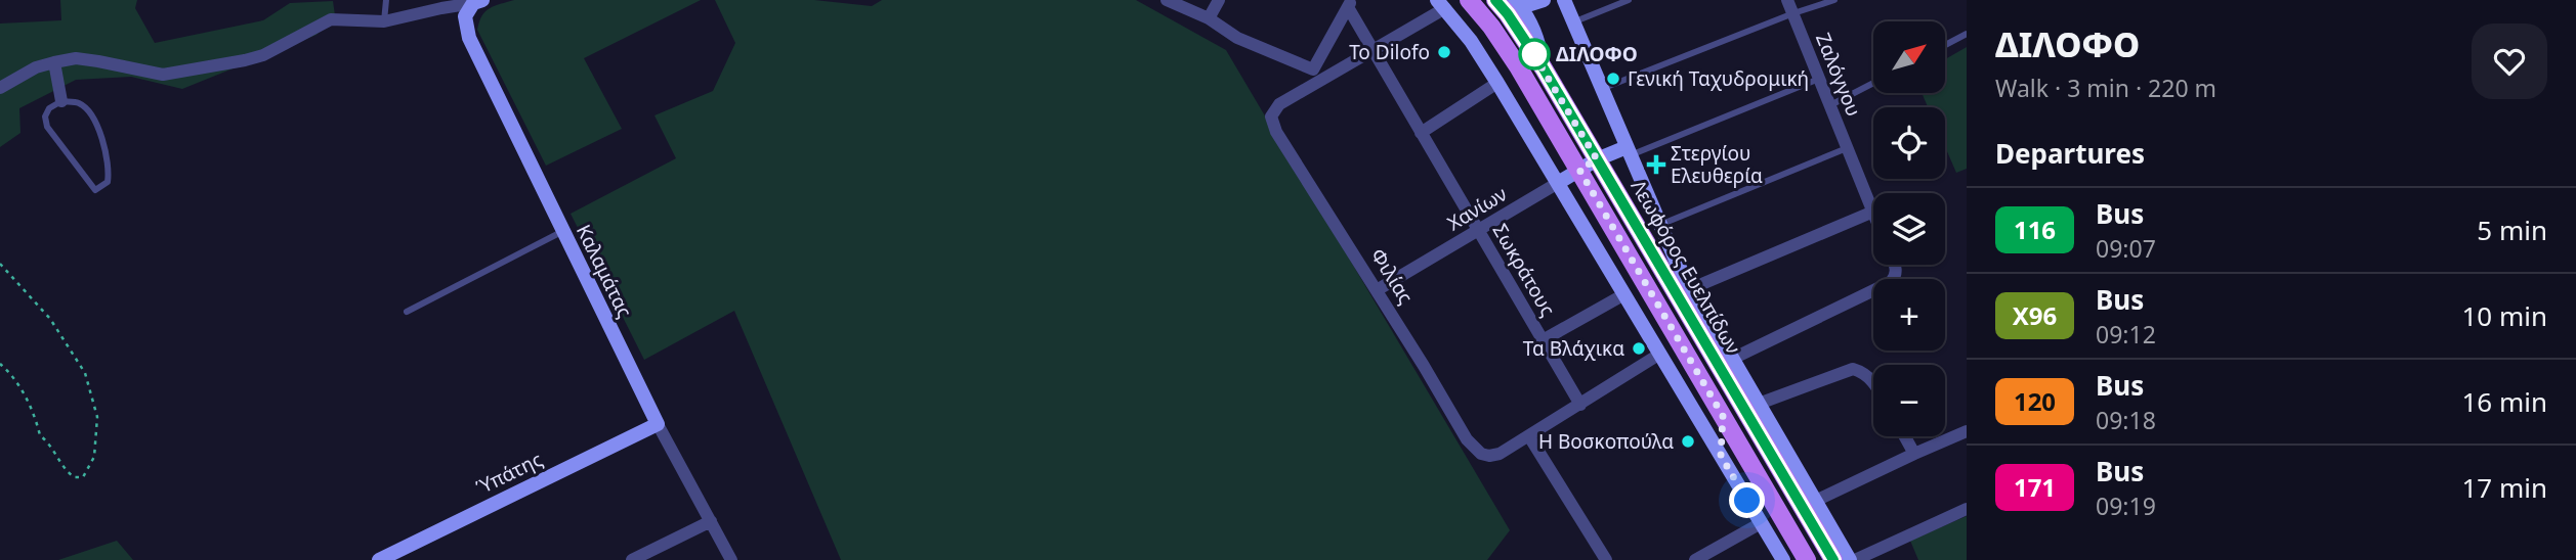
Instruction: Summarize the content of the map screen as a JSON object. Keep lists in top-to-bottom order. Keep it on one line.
{"streets":{"main road":["Λεωφόρος Ευελπίδων"],"street":["Ζαλόγγου","Χανίων","Σωκράτους","Καλαμάτας","Φιλίας","Ύπάτης"]},"crossings":[["Χανίων","Λεωφόρος Ευελπίδων"],["Χανίων","Σωκράτους"],["Χανίων","Φιλίας"],["Καλαμάτας","Ύπάτης"]],"places":{"other":["To Dilofo","ΔΙΛΟΦΟ","Γενική Ταχυδρομική","Τα Βλάχικα","Η Βοσκοπούλα"],"health":["Στεργίου Ελευθερία"]},"lines":["bus line 116"],"north":"top right","page":{"heading":[["ΔΙΛΟΦΟ","Walk · 3 min · 220 m"],"Departures"],"map_buttons":["+","−"],"list":[{"mark":"116","name":"Bus","note":"09:07","value":"5 min"},{"mark":"Χ96","name":"Bus","note":"09:12","value":"10 min"},{"mark":"120","name":"Bus","note":"09:18","value":"16 min"},{"mark":"171","name":"Bus","note":"09:19","value":"17 min"}]}}
